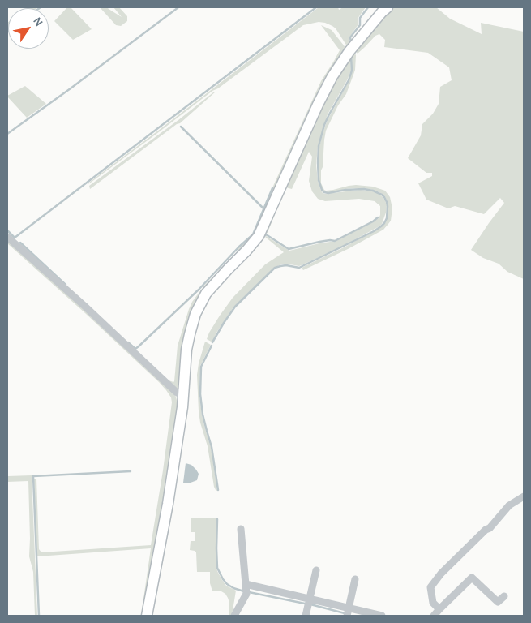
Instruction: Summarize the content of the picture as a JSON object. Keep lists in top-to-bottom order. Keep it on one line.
{"north":"top right"}
